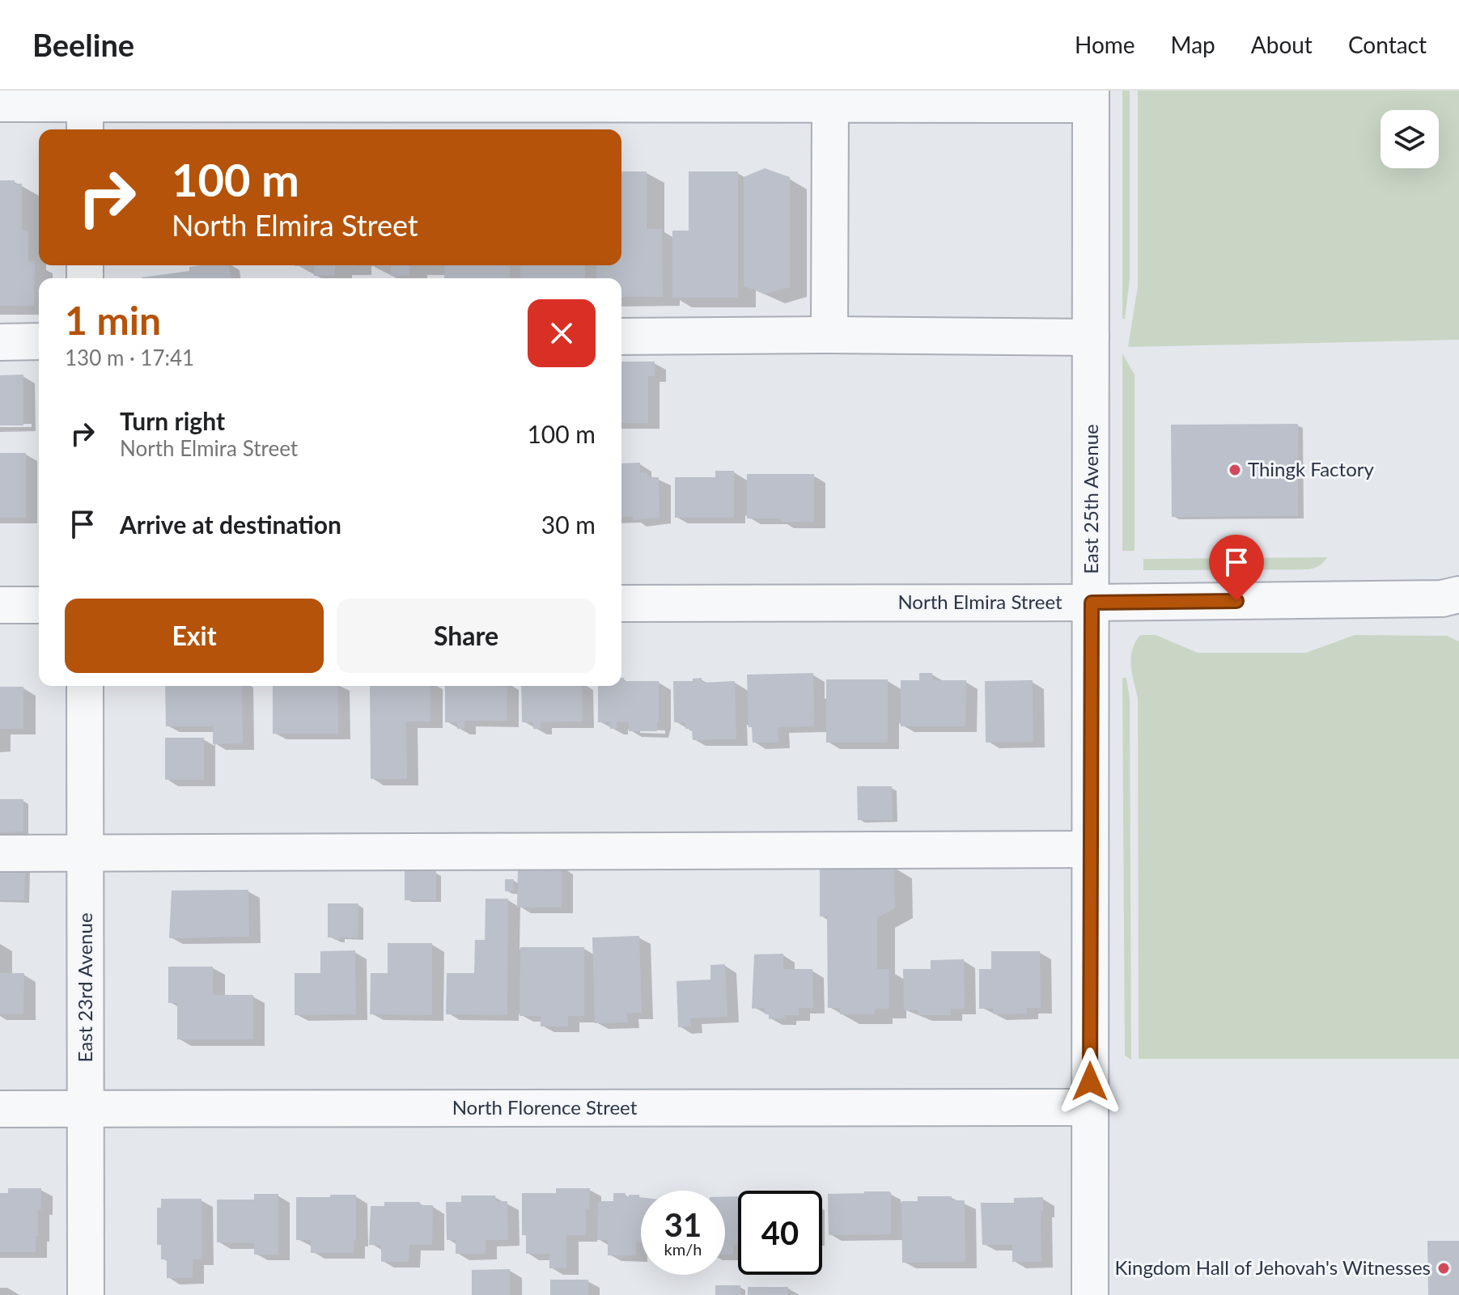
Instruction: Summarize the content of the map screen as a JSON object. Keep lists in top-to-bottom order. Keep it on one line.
{"streets":{"street":["East 25th Avenue","North Elmira Street","East 23rd Avenue","North Florence Street"]},"crossings":[["East 25th Avenue","North Elmira Street"],["East 25th Avenue","North Florence Street"],["East 23rd Avenue","North Florence Street"]],"places":["Thingk Factory","Kingdom Hall of Jehovah's Witnesses"],"page":{"header":"Beeline","nav":["Home","Map","About","Contact"],"turn":["100 m","North Elmira Street"],"heading":["1 min","130 m · 17:41"],"list":[{"name":"Turn right","note":"North Elmira Street","value":"100 m"},{"name":"Arrive at destination","value":"30 m"}],"buttons":["Exit","Share"],"speed":"31 km/h","limit":"40"}}
